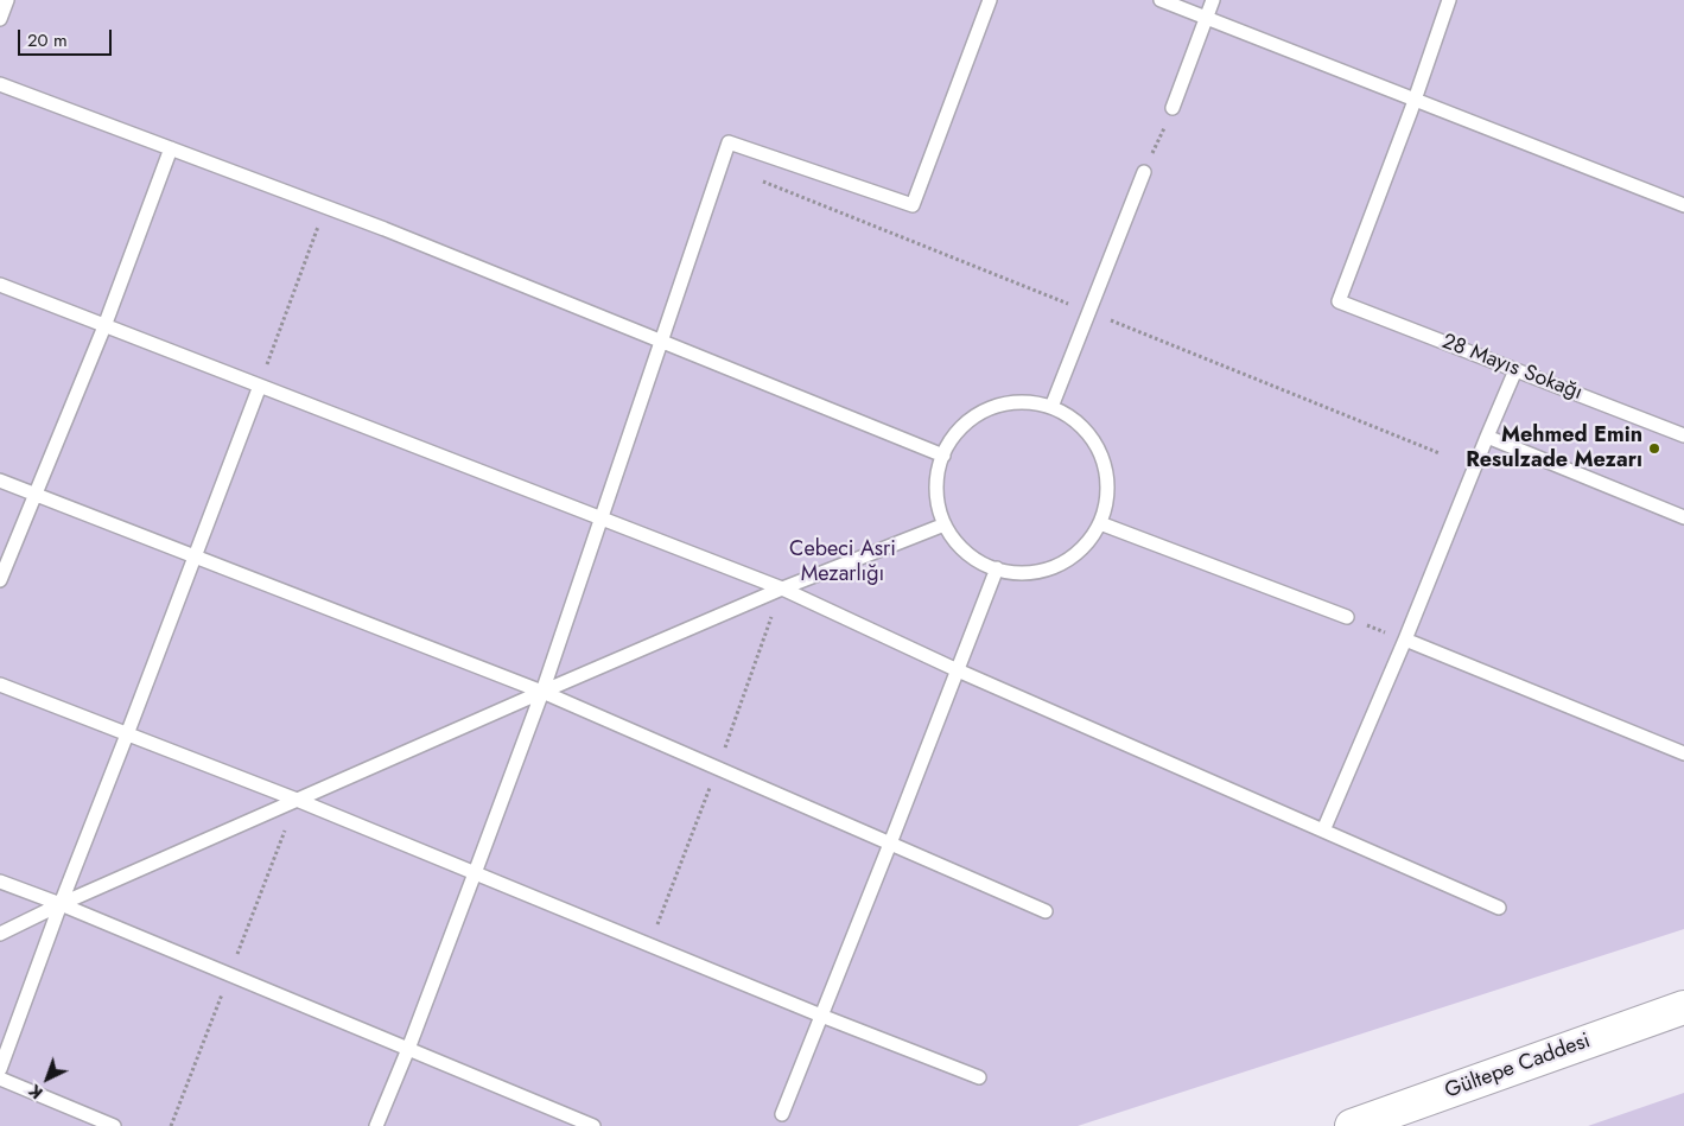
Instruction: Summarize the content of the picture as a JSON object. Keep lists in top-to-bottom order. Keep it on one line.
{"streets":{"main road":["Gültepe Caddesi"],"lane":["28 Mayıs Sokağı"]},"parks":["Cebeci Asri Mezarlığı"],"places":["Mehmed Emin Resulzade Mezarı"],"scale_bar":"20 m","north":"bottom left"}
